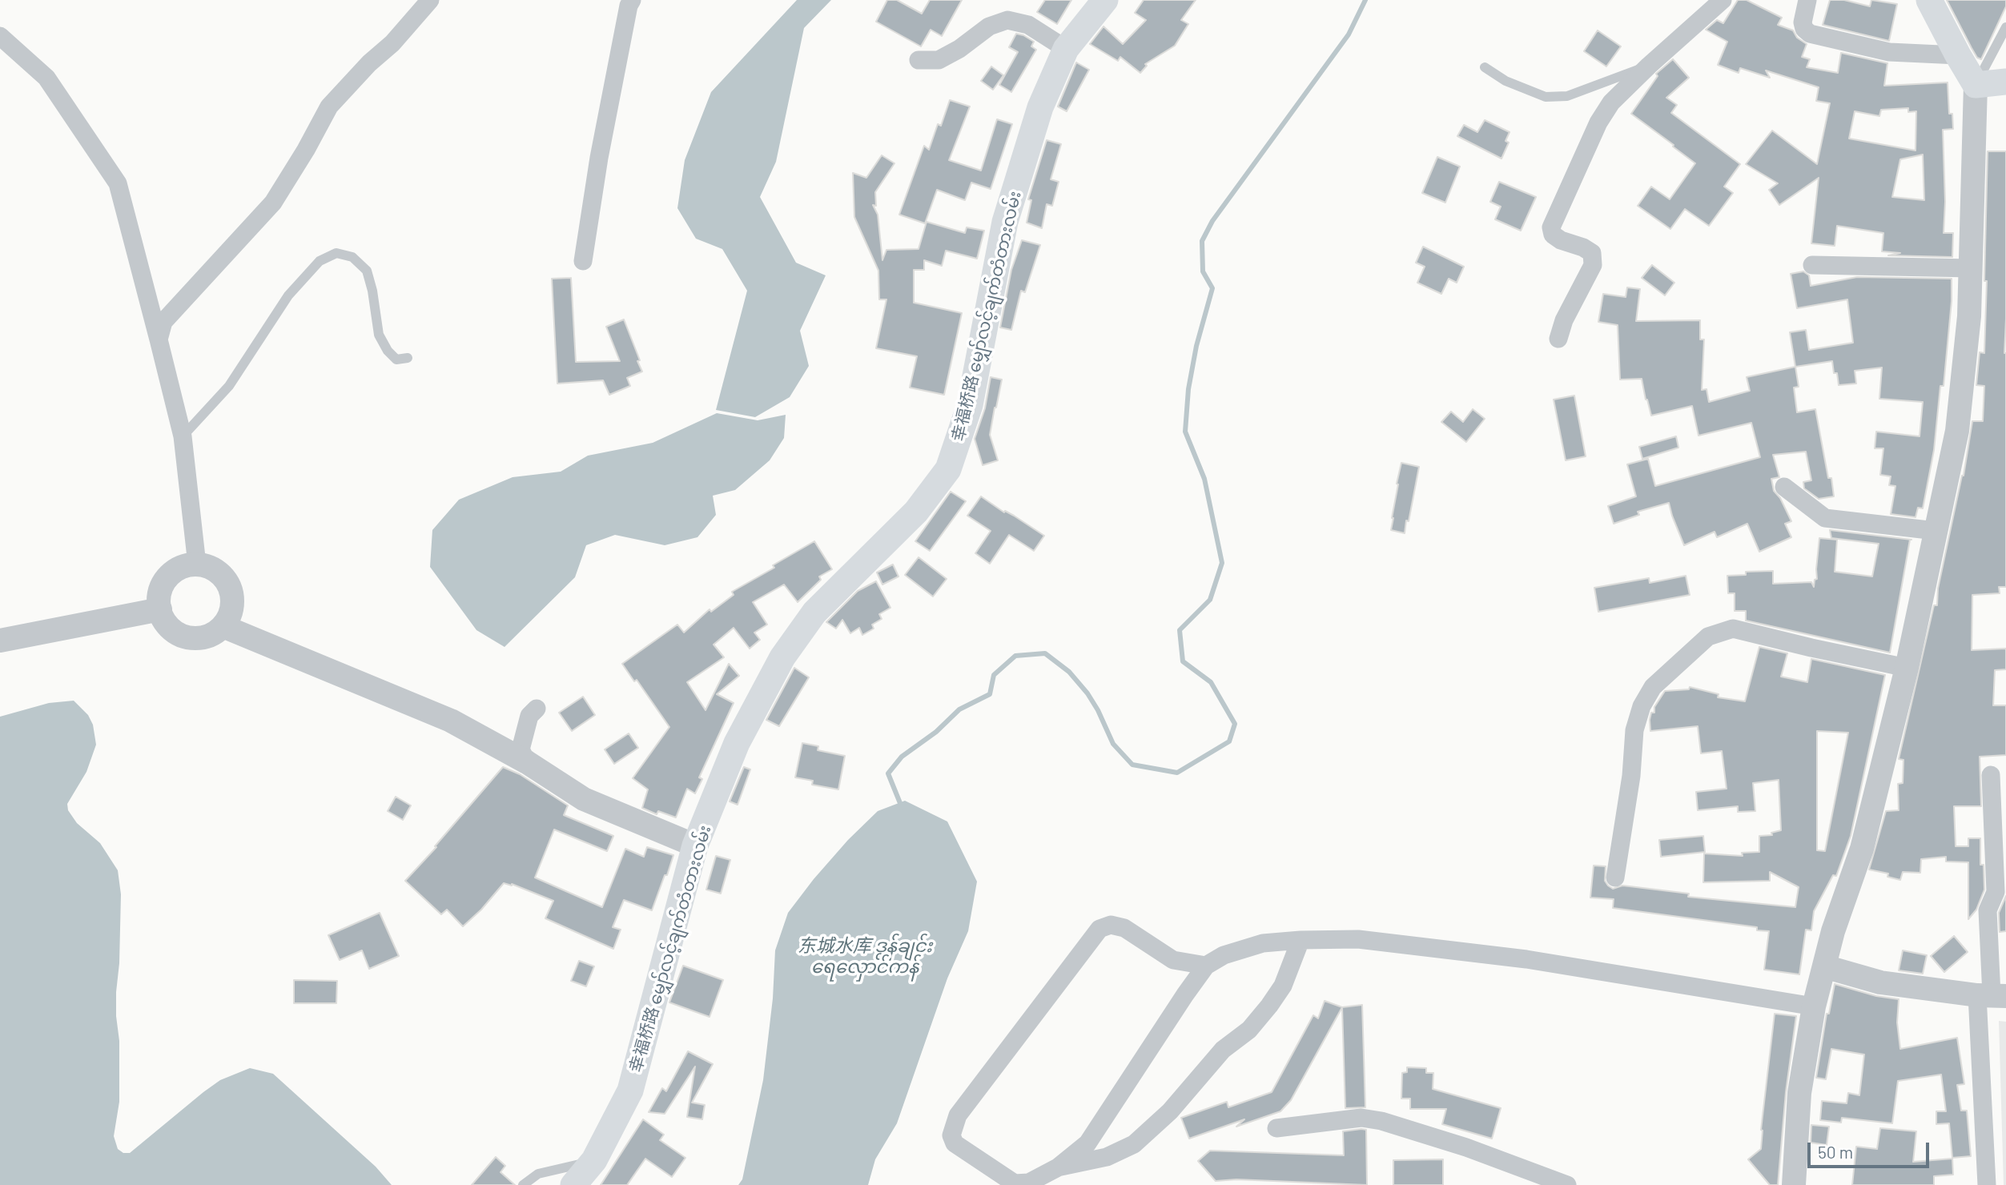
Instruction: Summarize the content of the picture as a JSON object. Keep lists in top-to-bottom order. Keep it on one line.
{"streets":{"main road":["幸福桥路 မျှော်လင့်ချက်တံတားလမ်း"]},"water":["东城水库 ဒွန်ချင်း ရေလှောင်ကန်"],"scale_bar":"50 m"}
